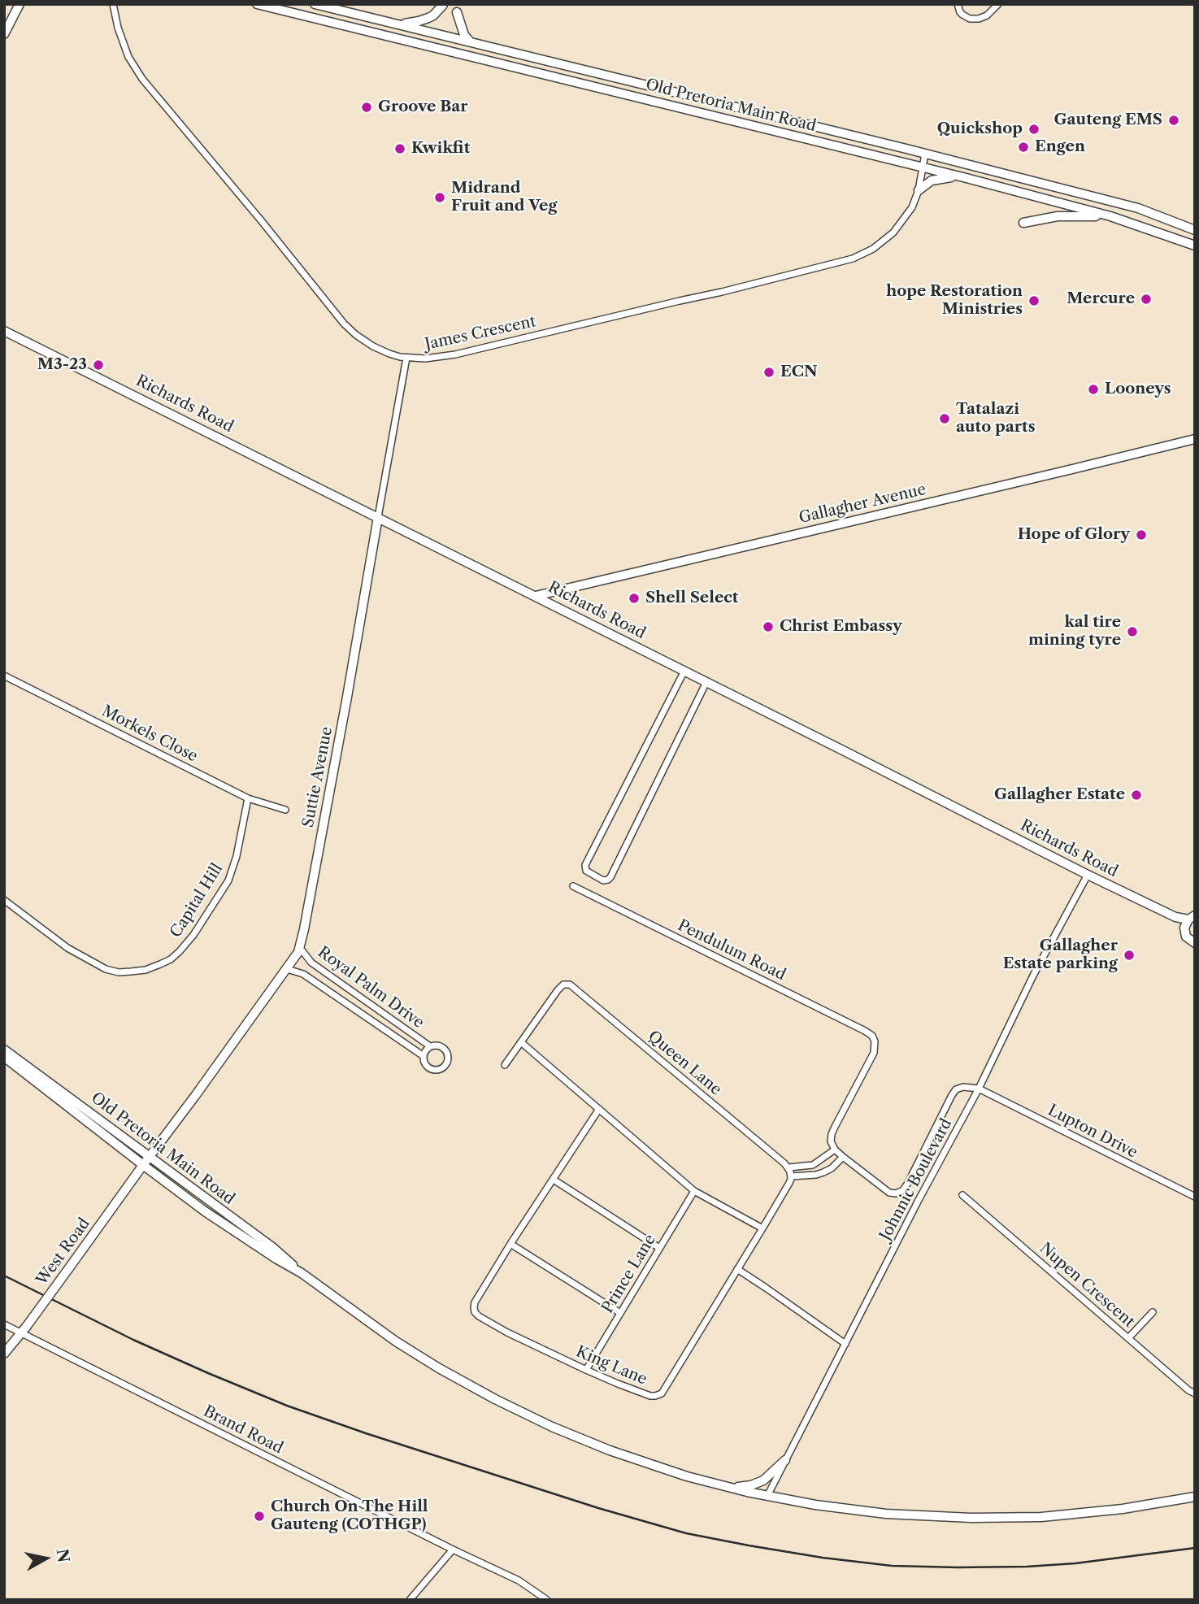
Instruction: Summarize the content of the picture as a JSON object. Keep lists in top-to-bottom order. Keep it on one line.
{"streets":{"main road":["Old Pretoria Main Road","Richards Road","Gallagher Avenue","Suttie Avenue","West Road"],"street":["James Crescent","Morkels Close","Capital Hill","Pendulum Road","Royal Palm Drive","Queen Lane","Lupton Drive","Johnnic Boulevard","Prince Lane","Nupen Crescent","King Lane","Brand Road"]},"crossings":[["Old Pretoria Main Road","James Crescent"],["Old Pretoria Main Road","Suttie Avenue"],["Old Pretoria Main Road","Johnnic Boulevard"],["Old Pretoria Main Road","West Road"],["James Crescent","Suttie Avenue"],["Richards Road","Gallagher Avenue"],["Richards Road","Suttie Avenue"],["Richards Road","Johnnic Boulevard"],["Morkels Close","Capital Hill"],["Suttie Avenue","Royal Palm Drive"],["Suttie Avenue","West Road"],["Lupton Drive","Johnnic Boulevard"],["West Road","Brand Road"],["Prince Lane","King Lane"]],"places":["Groove Bar","Gauteng EMS","Quickshop","Engen","Kwikfit","Midrand Fruit and Veg","Mercure","hope Restoration Ministries","M3-23","ECN","Looneys","Tatalazi auto parts","Hope of Glory","Shell Select","Christ Embassy","kal tire mining tyre","Gallagher Estate","Gallagher Estate parking","Church On The Hill Gauteng (COTHGP)"],"north":"right"}
